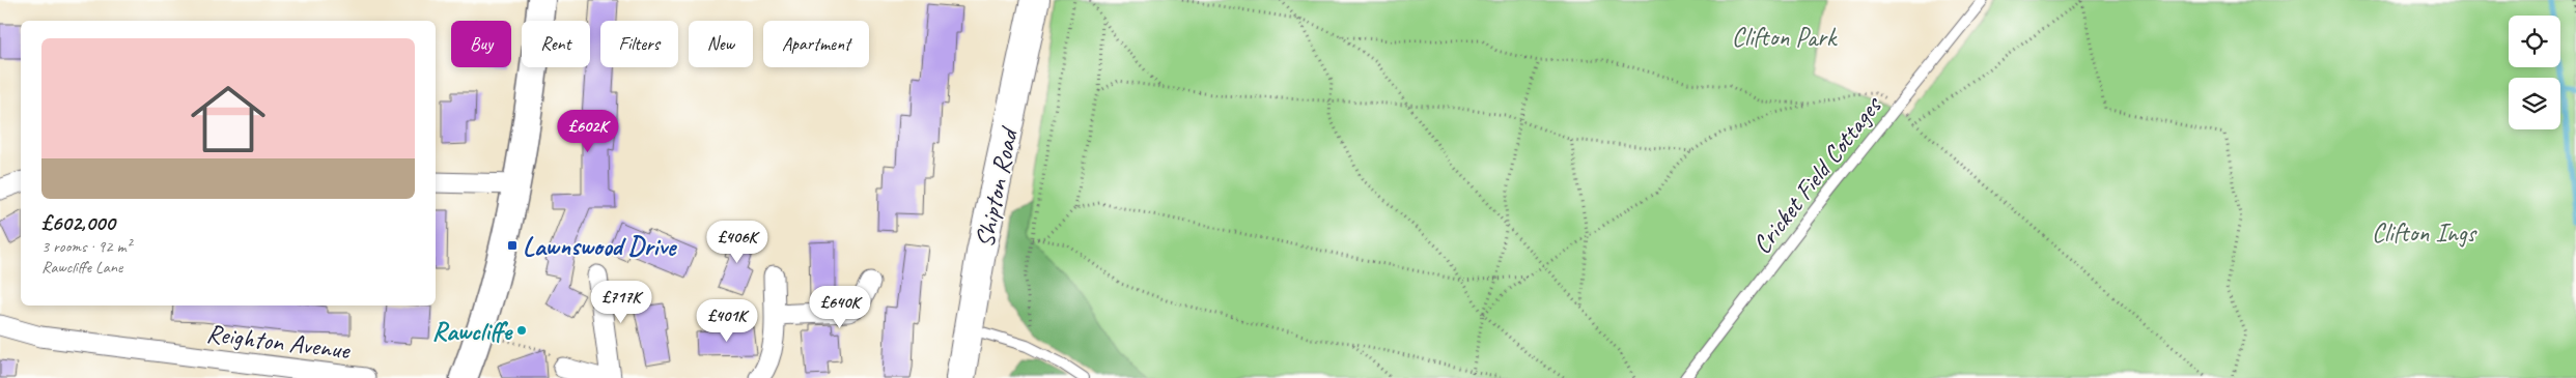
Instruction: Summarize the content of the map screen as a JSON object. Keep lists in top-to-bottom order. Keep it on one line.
{"streets":{"main road":["Shipton Road"],"street":["Reighton Avenue"],"lane":["Cricket Field Cottages"]},"parks":["Clifton Park","Clifton Ings"],"places":{"transit":["Lawnswood Drive"],"other":["Rawcliffe"]},"page":{"chip":["Buy","Rent","Filters","New","Apartment"],"list":[{"name":"£602,000","note":"3 rooms · 92 m² · Rawcliffe Lane"}],"price":["£602K","£406K","£717K","£640K","£401K"]}}
